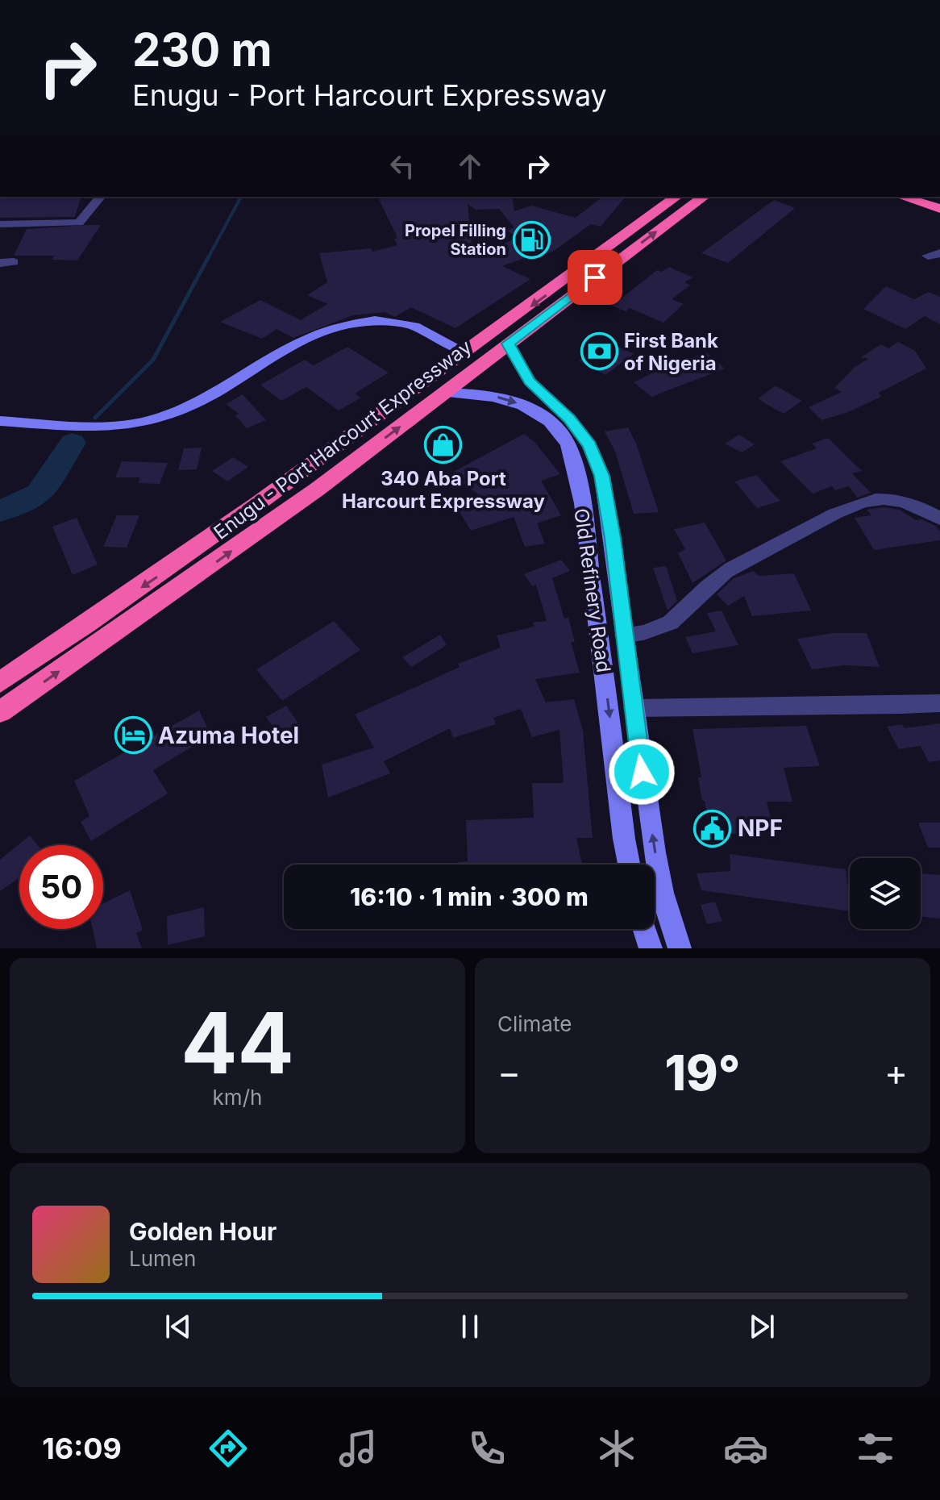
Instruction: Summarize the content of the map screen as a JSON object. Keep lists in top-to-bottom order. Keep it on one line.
{"streets":{"highway":["Enugu - Port Harcourt Expressway"],"main road":["Old Refinery Road"]},"crossings":[["Enugu - Port Harcourt Expressway","Old Refinery Road"]],"places":{"fuel station":["Propel Filling Station"],"bank":["First Bank of Nigeria"],"shop":["340 Aba Port Harcourt Expressway"],"hotel":["Azuma Hotel"],"public building":["NPF"]},"page":{"turn":["230 m","Enugu - Port Harcourt Expressway"],"limit":"50","trip":"16:10 · 1 min · 300 m","tile":[["44","km/h"],"Climate"],"heat":["−","19°","+"],"song":["Golden Hour","Lumen"],"tabs":"16:09"}}
